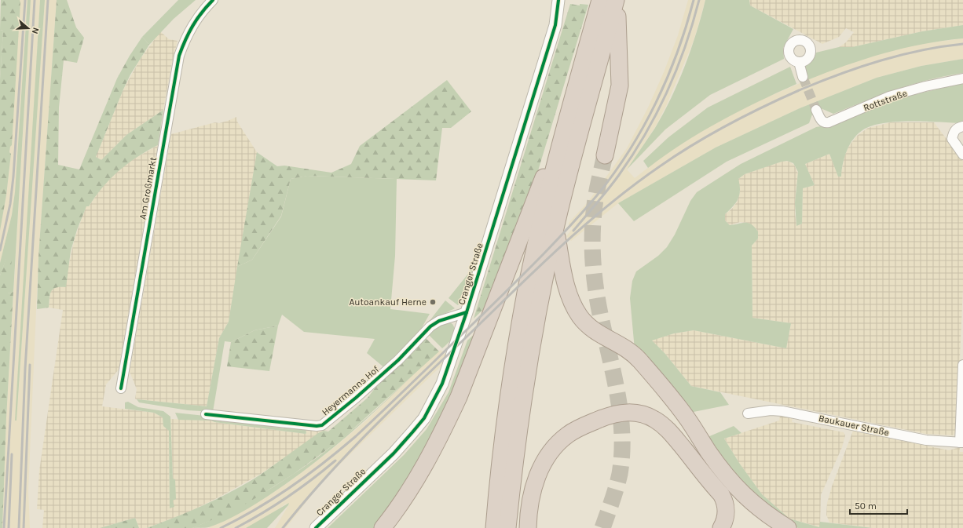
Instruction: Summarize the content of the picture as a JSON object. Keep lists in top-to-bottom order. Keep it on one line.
{"streets":{"street":["Rottstraße","Am Großmarkt","Cranger Straße","Heyermanns Hof","Baukauer Straße"]},"crossings":[["Cranger Straße","Heyermanns Hof"]],"places":["Autoankauf Herne"],"scale_bar":"50 m","north":"right"}
